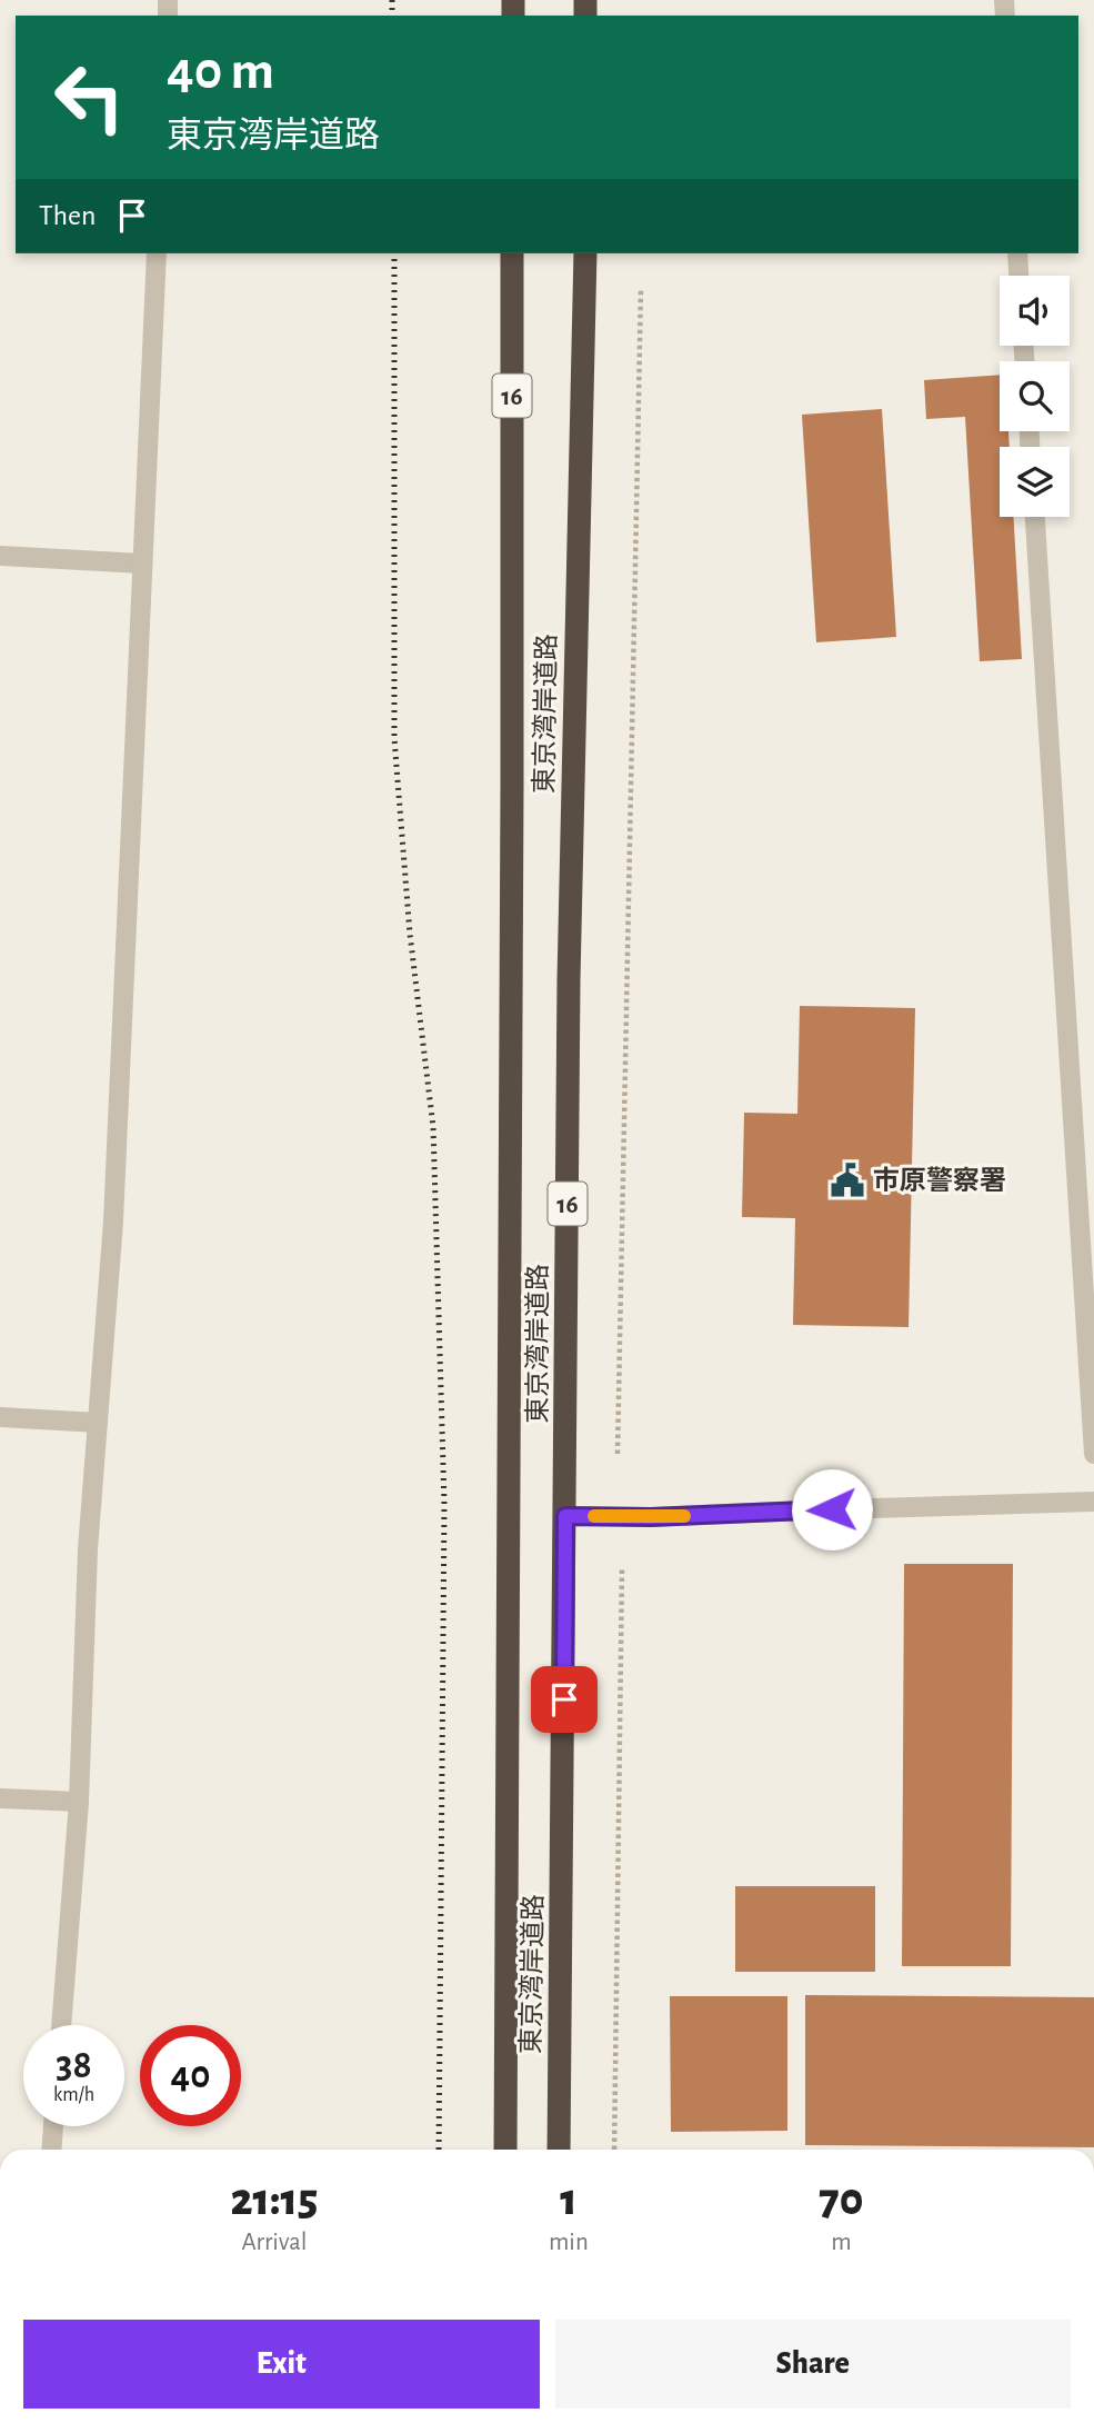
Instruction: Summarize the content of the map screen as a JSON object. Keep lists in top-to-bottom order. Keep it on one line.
{"streets":{"highway":["16","東京湾岸道路"]},"places":{"public building":["市原警察署"]},"page":{"turn":["40 m","東京湾岸道路"],"then":"Then","speed":"38 km/h","limit":"40","eta":["21:15","Arrival","1","min","70","m"],"buttons":["Exit","Share"]}}
